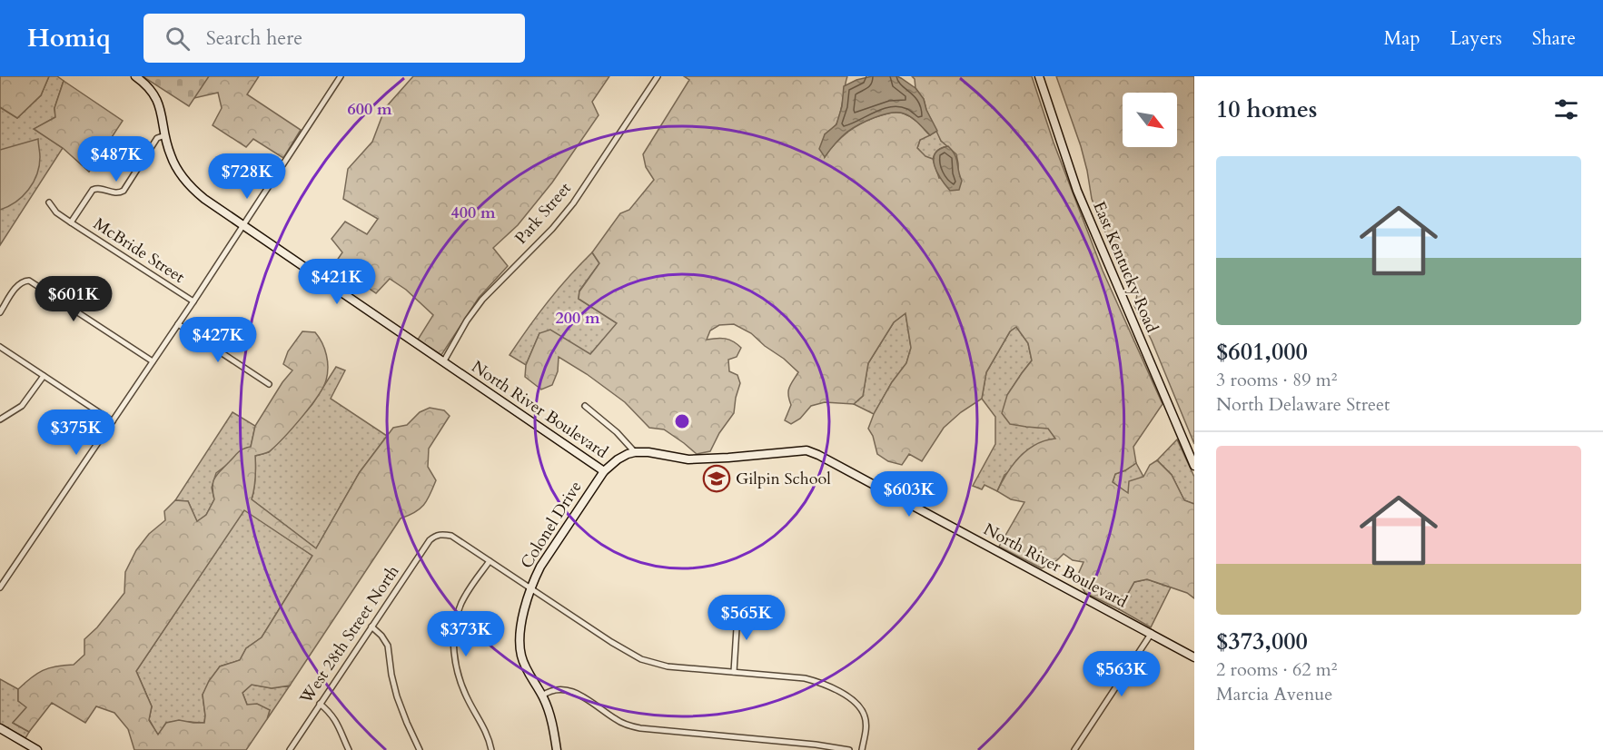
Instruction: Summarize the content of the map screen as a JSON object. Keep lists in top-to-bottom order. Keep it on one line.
{"streets":{"main road":["East Kentucky Road","North River Boulevard","Colonel Drive"],"street":["Park Street","McBride Street","West 28th Street North"]},"crossings":[["Park Street","North River Boulevard"],["North River Boulevard","Colonel Drive"]],"places":{"school or university":["Gilpin School"]},"north":"bottom right","page":{"header":"Homiq","search":"Search here","nav":["Map","Layers","Share"],"heading":"10 homes","price":["$487K","$728K","$421K","$601K","$427K","$375K","$603K","$565K","$373K","$563K"],"list":[{"name":"$601,000","note":"3 rooms · 89 m² · North Delaware Street"},{"name":"$373,000","note":"2 rooms · 62 m² · Marcia Avenue"}]},"rings":["600 m","400 m","200 m"]}
